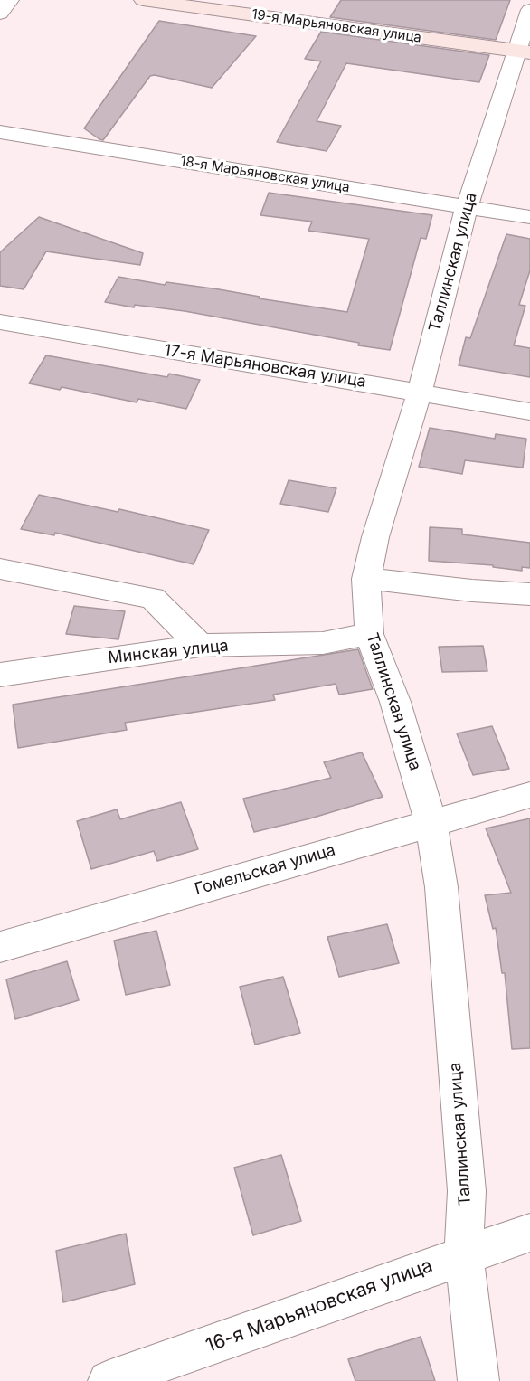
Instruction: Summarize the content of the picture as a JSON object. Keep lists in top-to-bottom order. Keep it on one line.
{"streets":{"street":["19-я Марьяновская улица","18-я Марьяновская улица","Таллинская улица","17-я Марьяновская улица","Минская улица","Гомельская улица","16-я Марьяновская улица"]},"crossings":[["19-я Марьяновская улица","Таллинская улица"],["18-я Марьяновская улица","Таллинская улица"],["Таллинская улица","17-я Марьяновская улица"],["Таллинская улица","Минская улица"],["Таллинская улица","Гомельская улица"],["Таллинская улица","16-я Марьяновская улица"]]}
